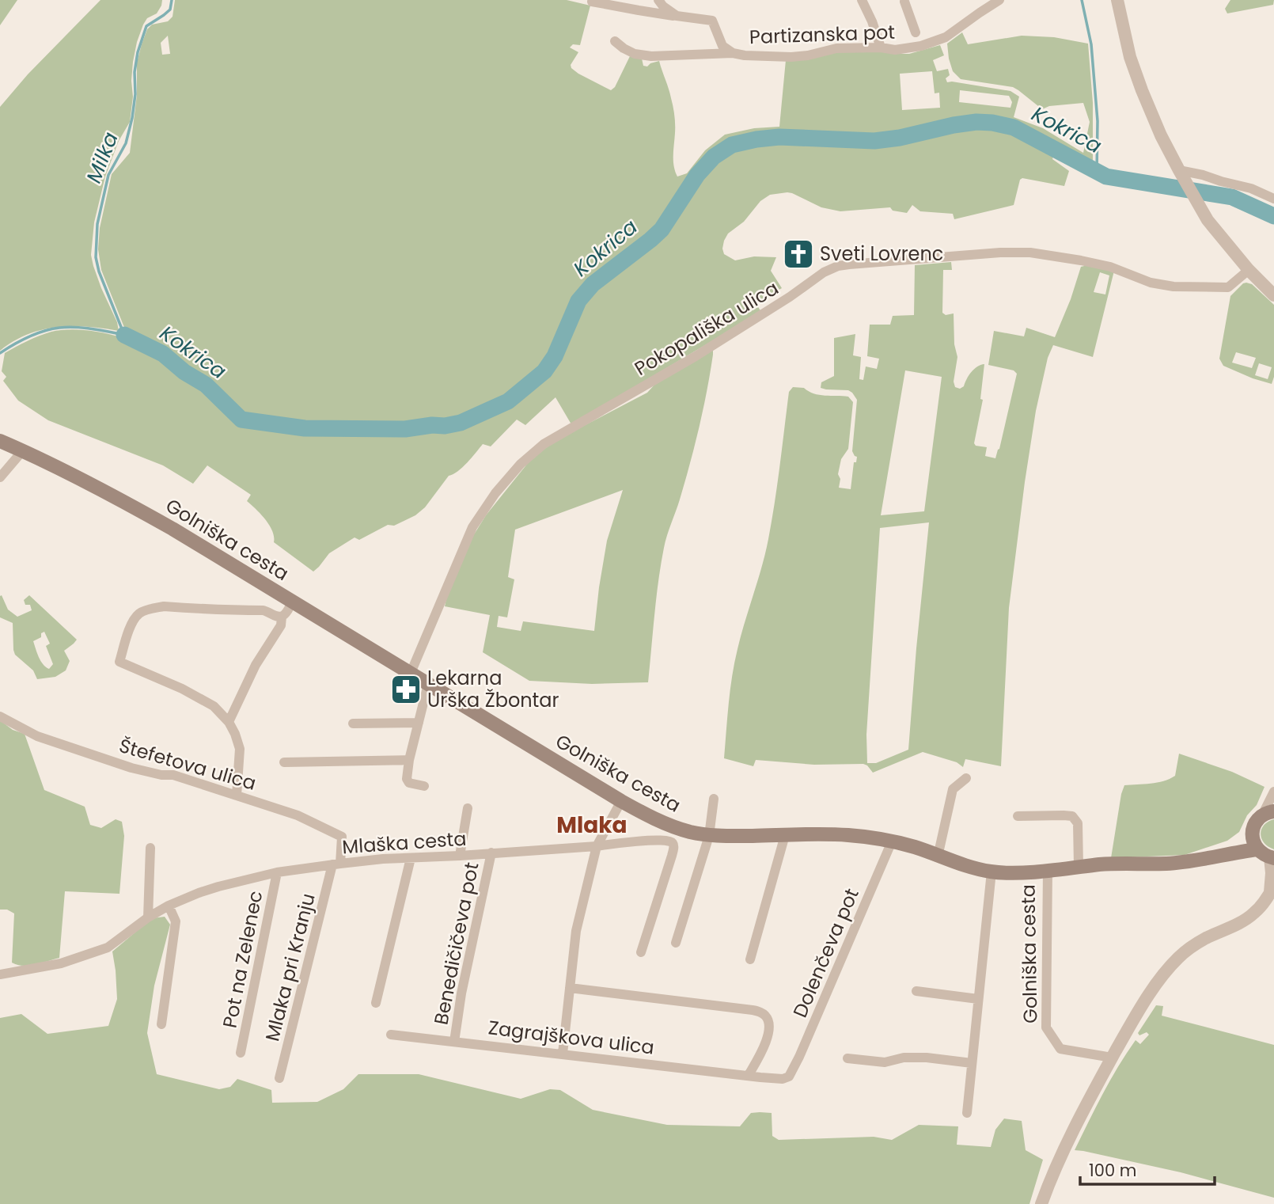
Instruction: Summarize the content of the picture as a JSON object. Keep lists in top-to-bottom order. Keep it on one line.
{"streets":{"main road":["Golniška cesta"],"street":["Partizanska pot","Pokopališka ulica","Štefetova ulica","Mlaška cesta","Benedičičeva pot","Dolenčeva pot","Pot na Zelenec","Mlaka pri Kranju","Zagrajškova ulica"]},"crossings":[["Pokopališka ulica","Golniška cesta"],["Golniška cesta","Mlaška cesta"],["Golniška cesta","Dolenčeva pot"],["Štefetova ulica","Mlaška cesta"],["Štefetova ulica","Mlaka pri Kranju"],["Mlaška cesta","Benedičičeva pot"],["Mlaška cesta","Pot na Zelenec"],["Mlaška cesta","Mlaka pri Kranju"],["Benedičičeva pot","Zagrajškova ulica"],["Dolenčeva pot","Zagrajškova ulica"]],"districts":["Mlaka"],"water":["Kokrica","Milka"],"places":{"church":["Sveti Lovrenc"],"pharmacy":["Lekarna Urška Žbontar"]},"scale_bar":"100 m"}
